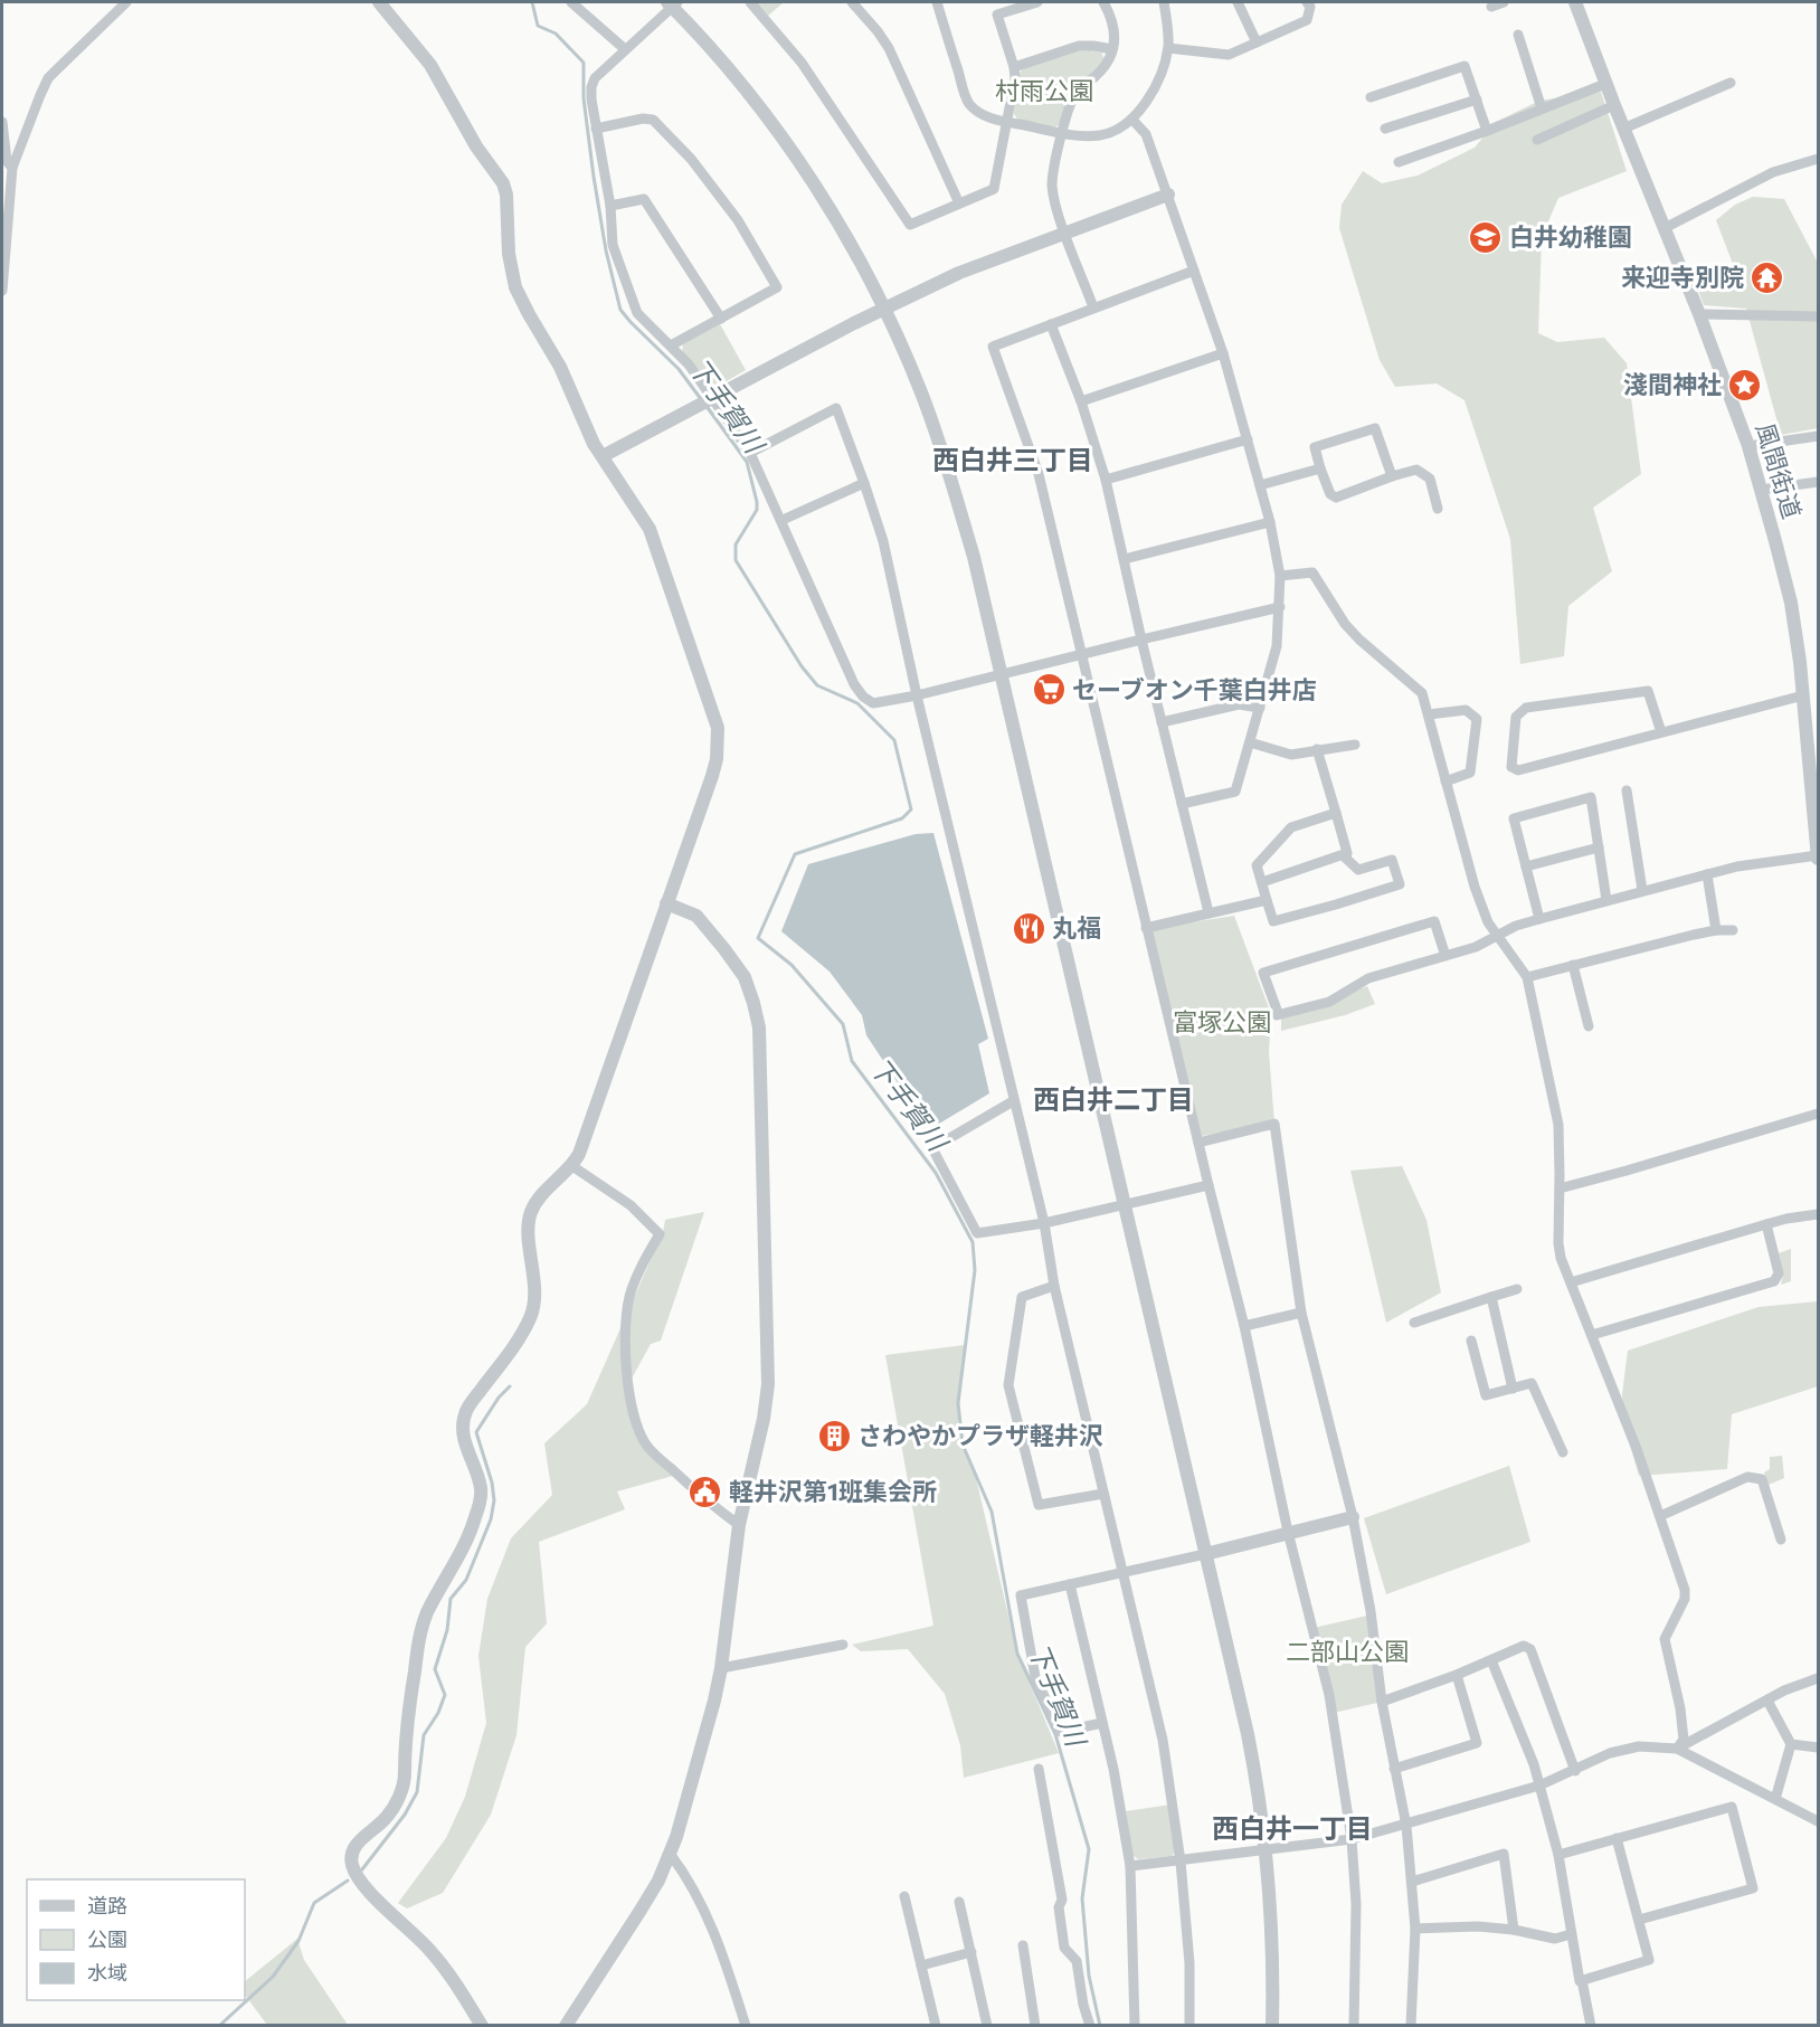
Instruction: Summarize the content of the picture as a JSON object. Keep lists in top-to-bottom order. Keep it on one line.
{"streets":{"street":["風間街道"]},"districts":["西白井三丁目","西白井二丁目","西白井一丁目"],"water":["下手賀川"],"parks":["村雨公園","富塚公園","二部山公園"],"places":{"school or university":["白井幼稚園"],"temple":["来迎寺別院"],"place":["淺間神社"],"supermarket":["セーブオン千葉白井店"],"restaurant":["丸福"],"building":["さわやかプラザ軽井沢"],"public building":["軽井沢第1班集会所"]},"legend":["道路","公園","水域"]}
